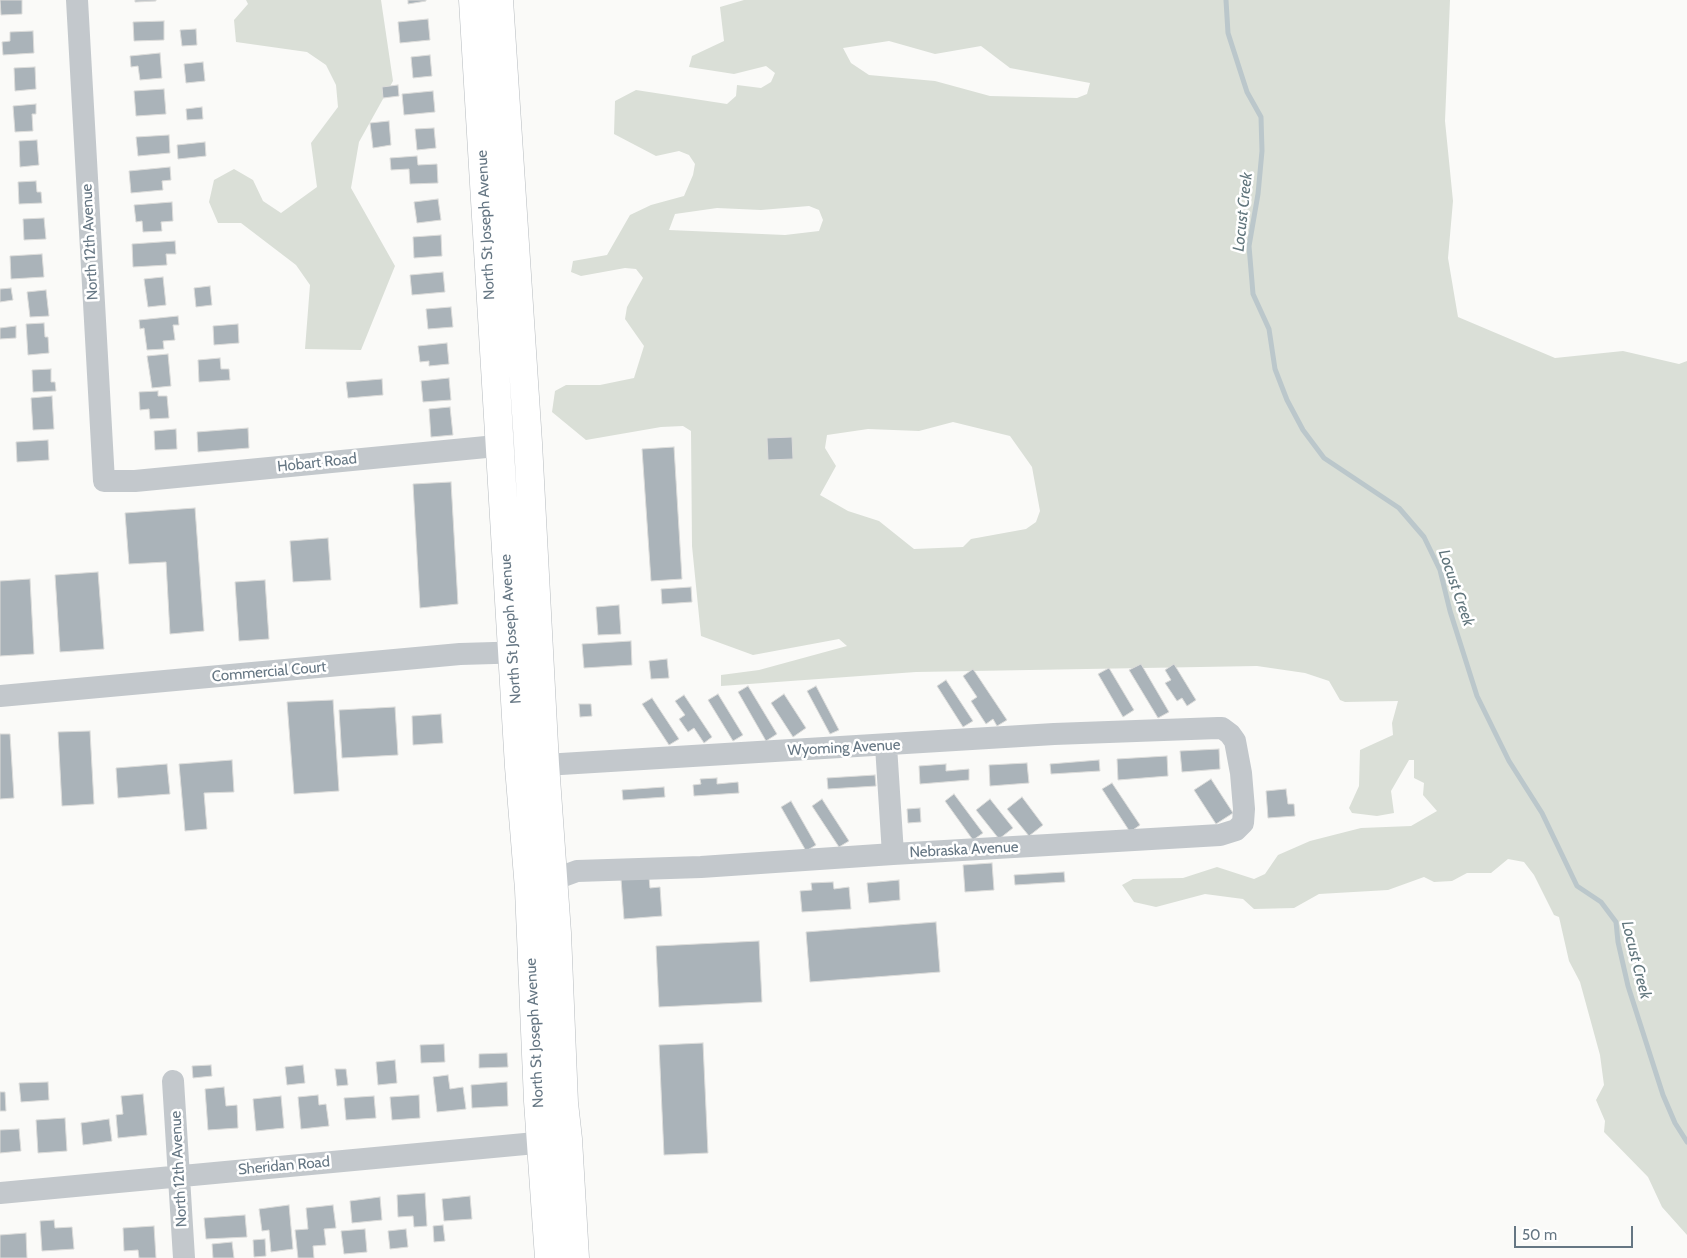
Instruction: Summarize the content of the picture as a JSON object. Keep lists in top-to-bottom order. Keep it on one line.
{"streets":{"main road":["North St Joseph Avenue"],"street":["North 12th Avenue","Hobart Road","Commercial Court","Wyoming Avenue","Nebraska Avenue","Sheridan Road"]},"crossings":[["North St Joseph Avenue","Hobart Road"],["North St Joseph Avenue","Commercial Court"],["North St Joseph Avenue","Wyoming Avenue"],["North St Joseph Avenue","Nebraska Avenue"],["North St Joseph Avenue","Sheridan Road"],["North 12th Avenue","Hobart Road"],["North 12th Avenue","Sheridan Road"],["Wyoming Avenue","Nebraska Avenue"]],"water":["Locust Creek"],"scale_bar":"50 m"}
